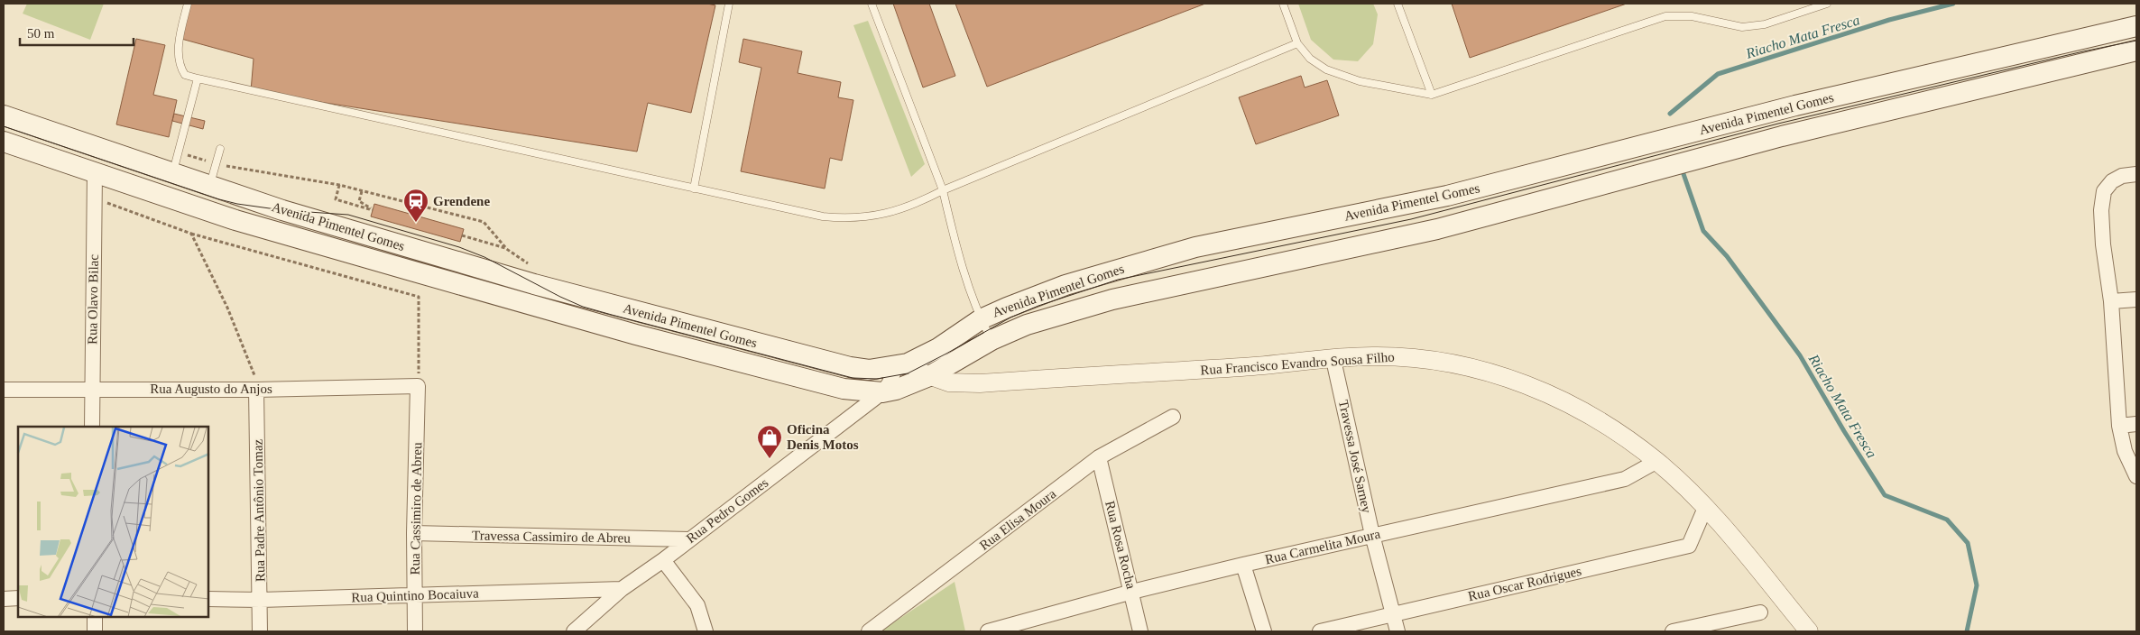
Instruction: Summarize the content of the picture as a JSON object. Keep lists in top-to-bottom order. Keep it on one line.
{"streets":{"main road":["Avenida Pimentel Gomes"],"street":["Rua Olavo Bilac","Rua Francisco Evandro Sousa Filho","Rua Augusto do Anjos","Travessa José Sarney","Rua Cassimiro de Abreu","Rua Padre Antônio Tomaz","Rua Pedro Gomes","Rua Elisa Moura","Travessa Cassimiro de Abreu","Rua Rosa Rocha","Rua Carmelita Moura","Rua Oscar Rodrigues","Rua Quintino Bocaiuva"]},"crossings":[["Avenida Pimentel Gomes","Rua Olavo Bilac"],["Avenida Pimentel Gomes","Rua Francisco Evandro Sousa Filho"],["Avenida Pimentel Gomes","Rua Pedro Gomes"],["Rua Olavo Bilac","Rua Augusto do Anjos"],["Rua Francisco Evandro Sousa Filho","Travessa José Sarney"],["Rua Francisco Evandro Sousa Filho","Rua Carmelita Moura"],["Rua Francisco Evandro Sousa Filho","Rua Oscar Rodrigues"],["Rua Augusto do Anjos","Rua Cassimiro de Abreu"],["Rua Augusto do Anjos","Rua Padre Antônio Tomaz"],["Travessa José Sarney","Rua Carmelita Moura"],["Travessa José Sarney","Rua Oscar Rodrigues"],["Rua Cassimiro de Abreu","Travessa Cassimiro de Abreu"],["Rua Cassimiro de Abreu","Rua Quintino Bocaiuva"],["Rua Padre Antônio Tomaz","Rua Quintino Bocaiuva"],["Rua Pedro Gomes","Travessa Cassimiro de Abreu"],["Rua Pedro Gomes","Rua Quintino Bocaiuva"],["Rua Elisa Moura","Rua Rosa Rocha"],["Rua Rosa Rocha","Rua Carmelita Moura"]],"water":["Riacho Mata Fresca"],"places":{"station":["Grendene"],"shop":["Oficina Denis Motos"]},"scale_bar":"50 m"}
